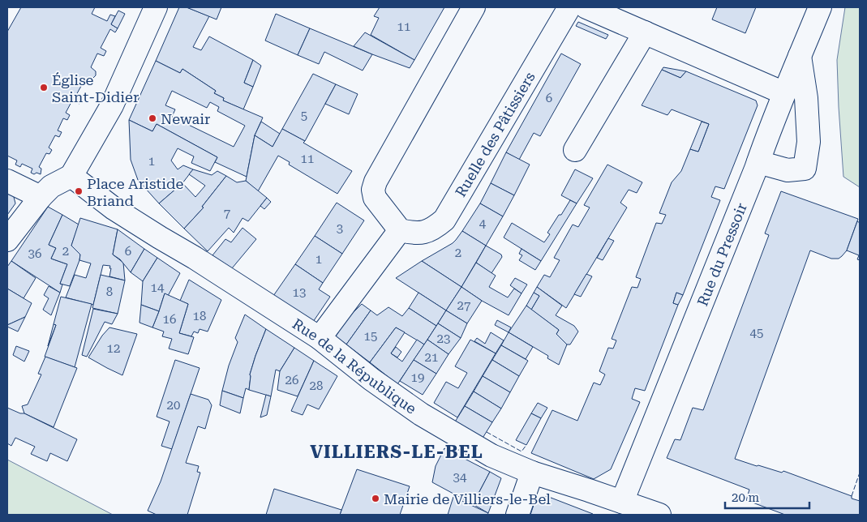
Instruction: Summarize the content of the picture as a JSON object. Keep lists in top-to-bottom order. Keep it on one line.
{"streets":{"street":["Ruelle des Pâtissiers","Rue du Pressoir","Rue de la République"]},"crossings":[["Rue du Pressoir","Rue de la République"]],"districts":["VILLIERS-LE-BEL"],"places":["Église Saint-Didier","Newair","Place Aristide Briand","Mairie de Villiers-le-Bel"],"house_numbers":["11","6","5","11","1","7","4","3","2","6","2","36","1","14","8","13","27","18","16","45","15","23","12","21","19","26","28","20","34"],"scale_bar":"20 m"}
